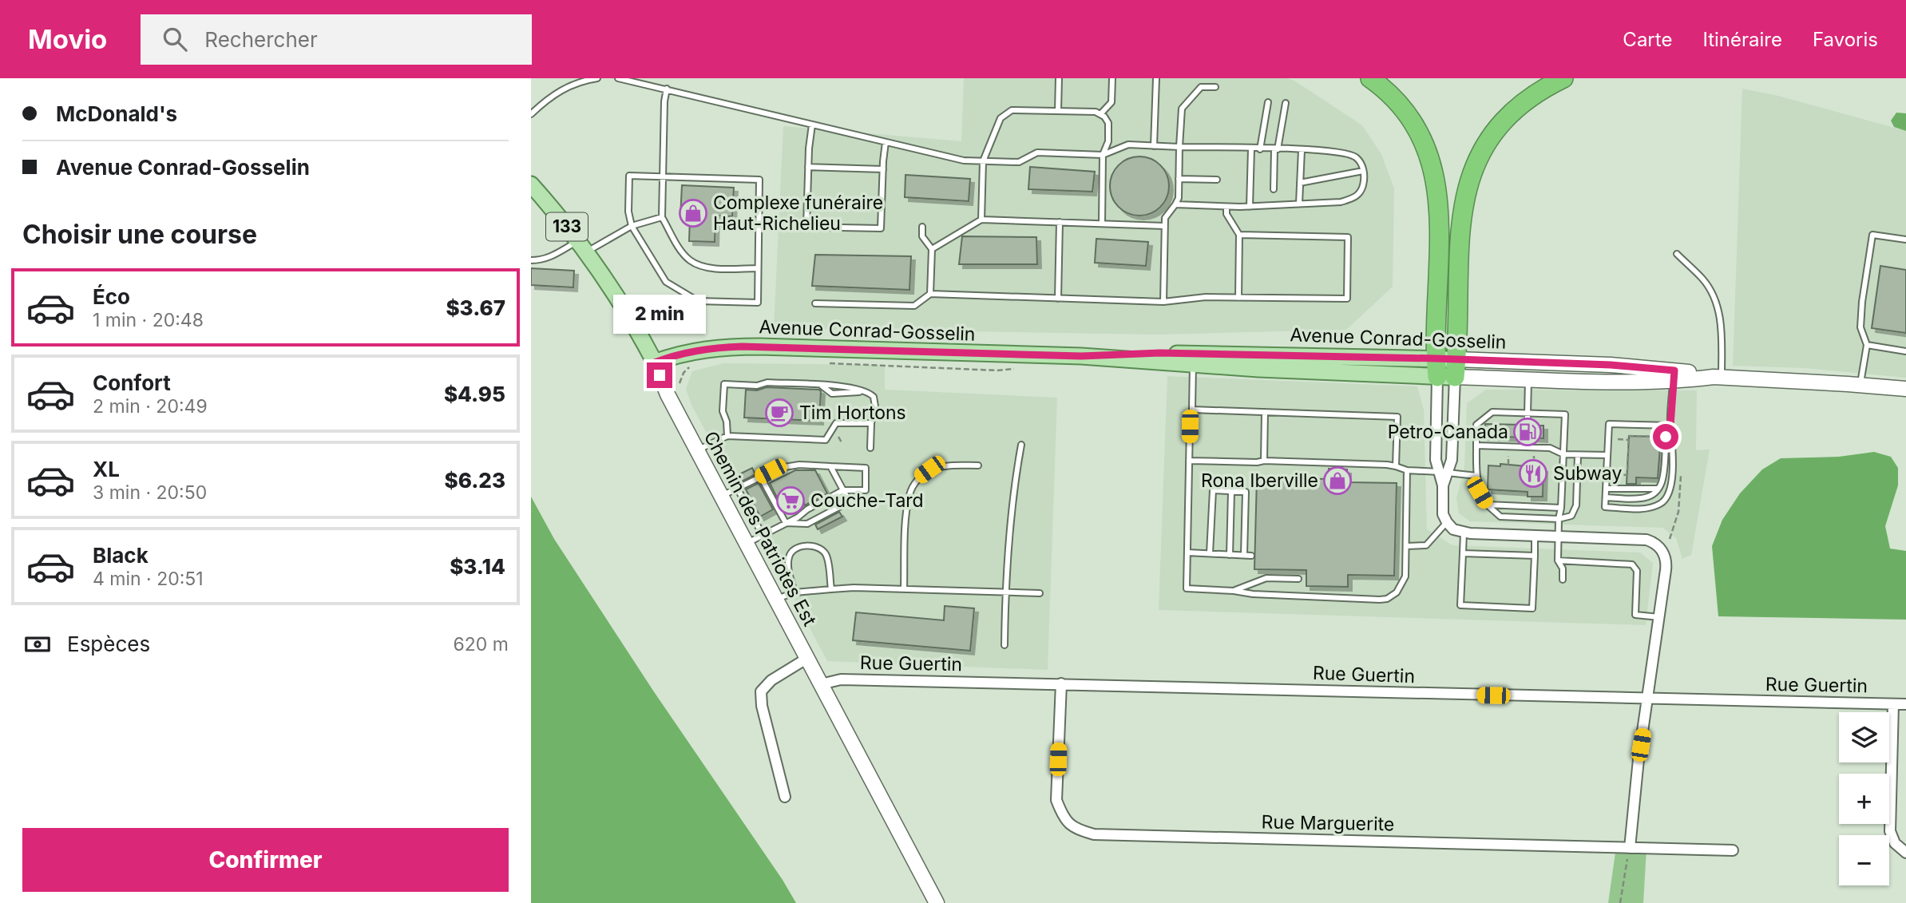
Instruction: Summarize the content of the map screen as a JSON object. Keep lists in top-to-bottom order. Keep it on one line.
{"streets":{"main road":["133","Avenue Conrad-Gosselin","Chemin des Patriotes Est"],"street":["Rue Guertin","Rue Marguerite"]},"crossings":[["Avenue Conrad-Gosselin","Chemin des Patriotes Est"],["Chemin des Patriotes Est","Rue Guertin"],["Rue Guertin","Rue Marguerite"]],"places":{"shop":["Complexe funéraire Haut-Richelieu","Rona Iberville"],"cafe":["Tim Hortons"],"fuel station":["Petro-Canada"],"restaurant":["Subway"],"supermarket":["Couche-Tard"]},"page":{"header":"Movio","search":"Rechercher","nav":["Carte","Itinéraire","Favoris"],"banner":["McDonald's","Avenue Conrad-Gosselin"],"heading":"Choisir une course","list":[{"name":"Éco","note":"1 min · 20:48","value":"$3.67"},{"name":"Confort","note":"2 min · 20:49","value":"$4.95"},{"name":"XL","note":"3 min · 20:50","value":"$6.23"},{"name":"Black","note":"4 min · 20:51","value":"$3.14"}],"bubble":"2 min","pay":["Espèces","620 m"],"map_buttons":["+","−"],"buttons":"Confirmer"}}
